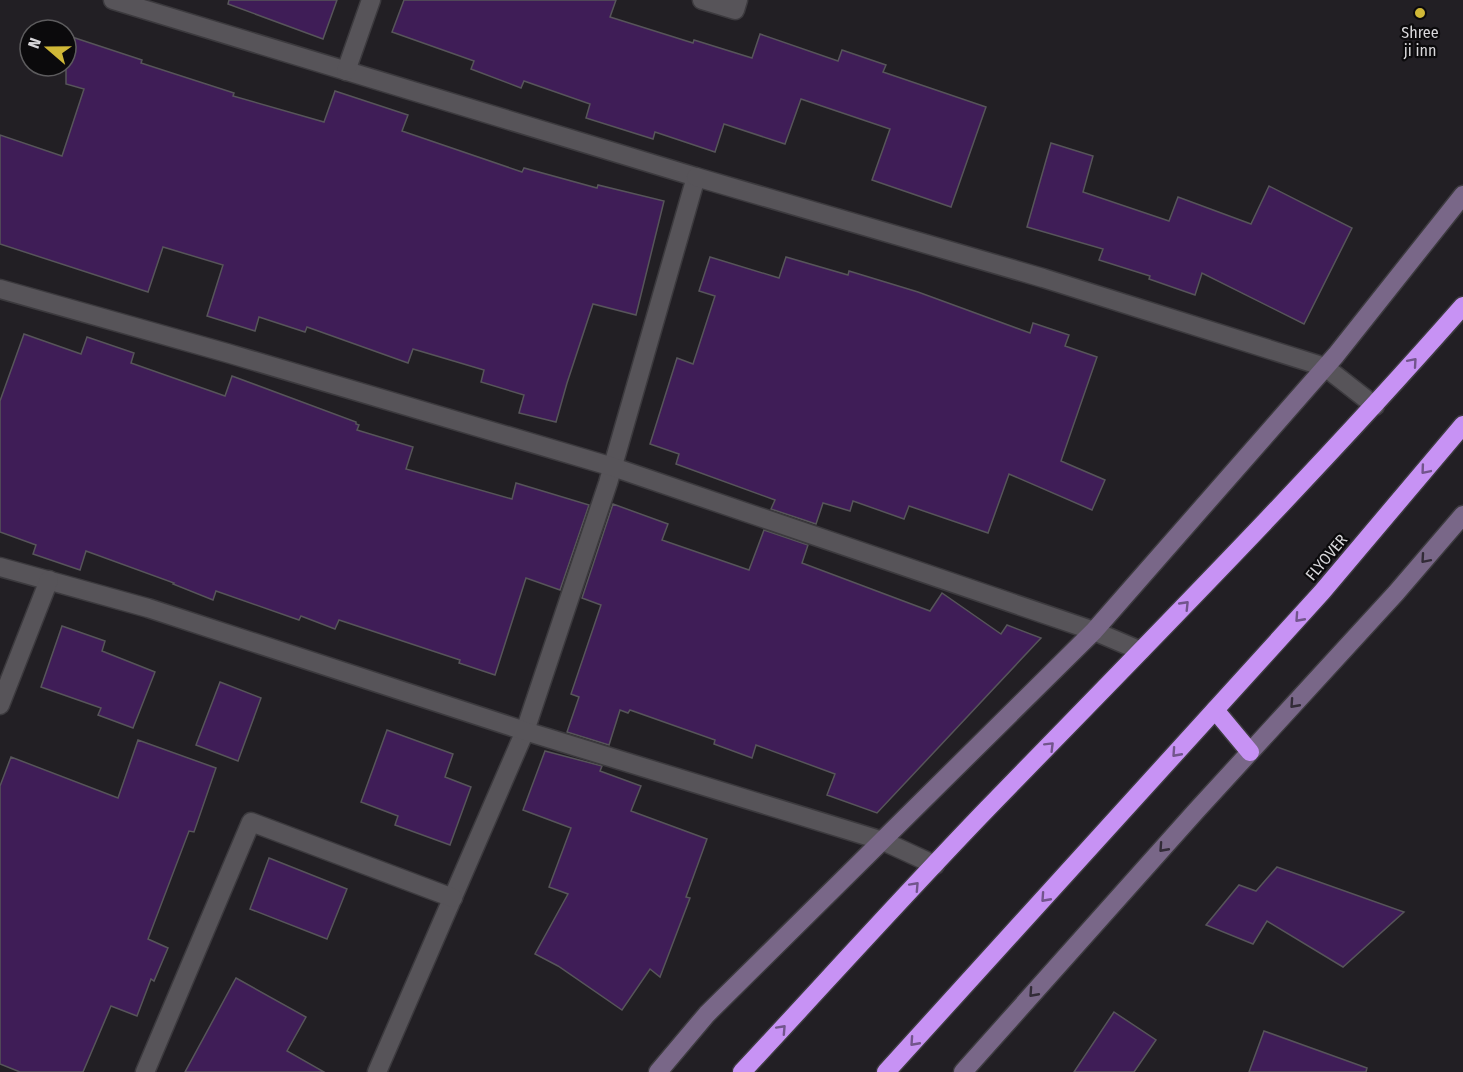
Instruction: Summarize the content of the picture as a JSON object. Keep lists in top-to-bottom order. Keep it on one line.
{"streets":{"highway":["FLYOVER"]},"places":["Shree ji inn"],"north":"left"}
